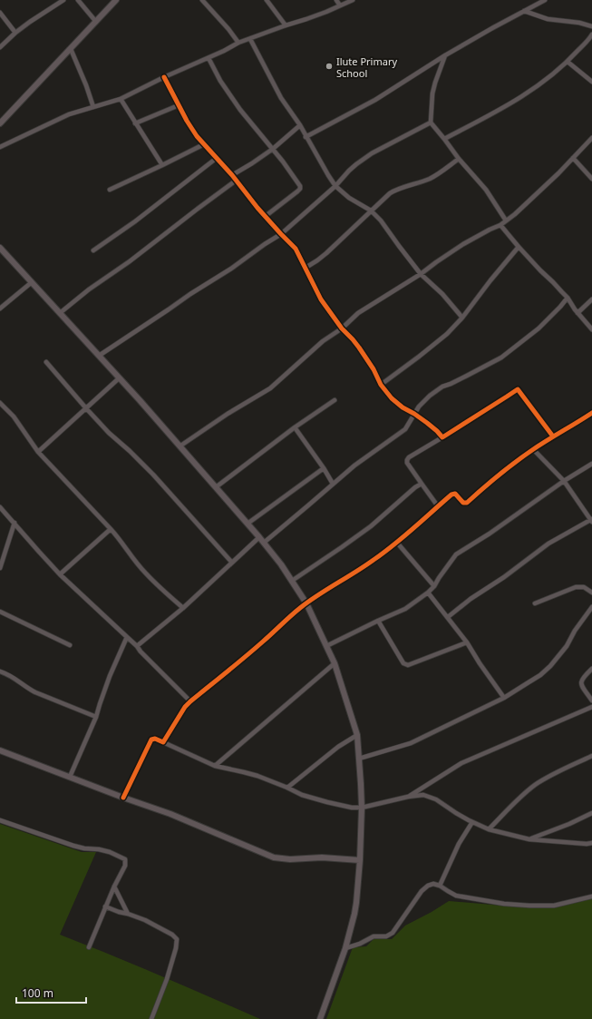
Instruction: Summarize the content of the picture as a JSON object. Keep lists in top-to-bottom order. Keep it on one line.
{"places":["Ilute Primary School"],"scale_bar":"100 m"}
